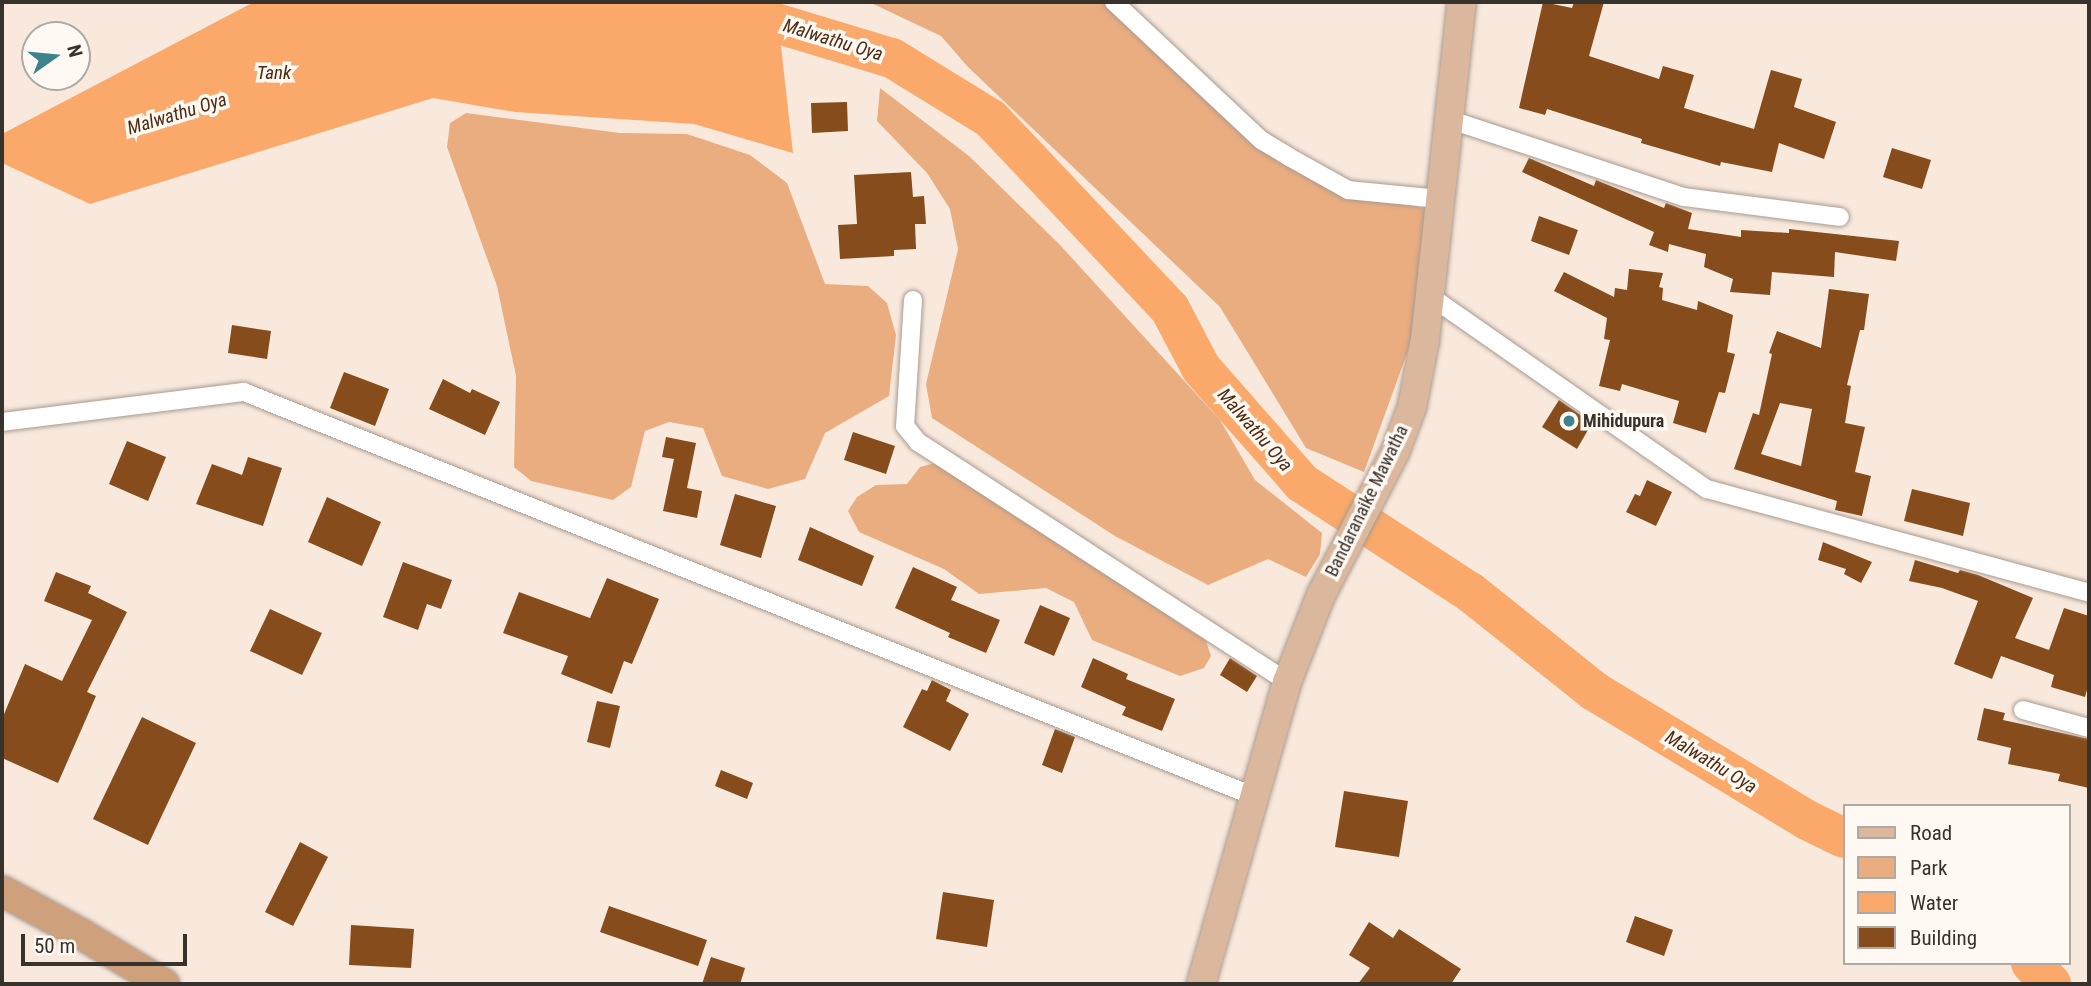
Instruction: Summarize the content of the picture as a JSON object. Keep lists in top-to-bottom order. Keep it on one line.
{"streets":{"main road":["Bandaranaike Mawatha"]},"water":["Malwathu Oya","Tank"],"places":["Mihidupura"],"legend":["Road","Park","Water","Building"],"scale_bar":"50 m","north":"right"}
